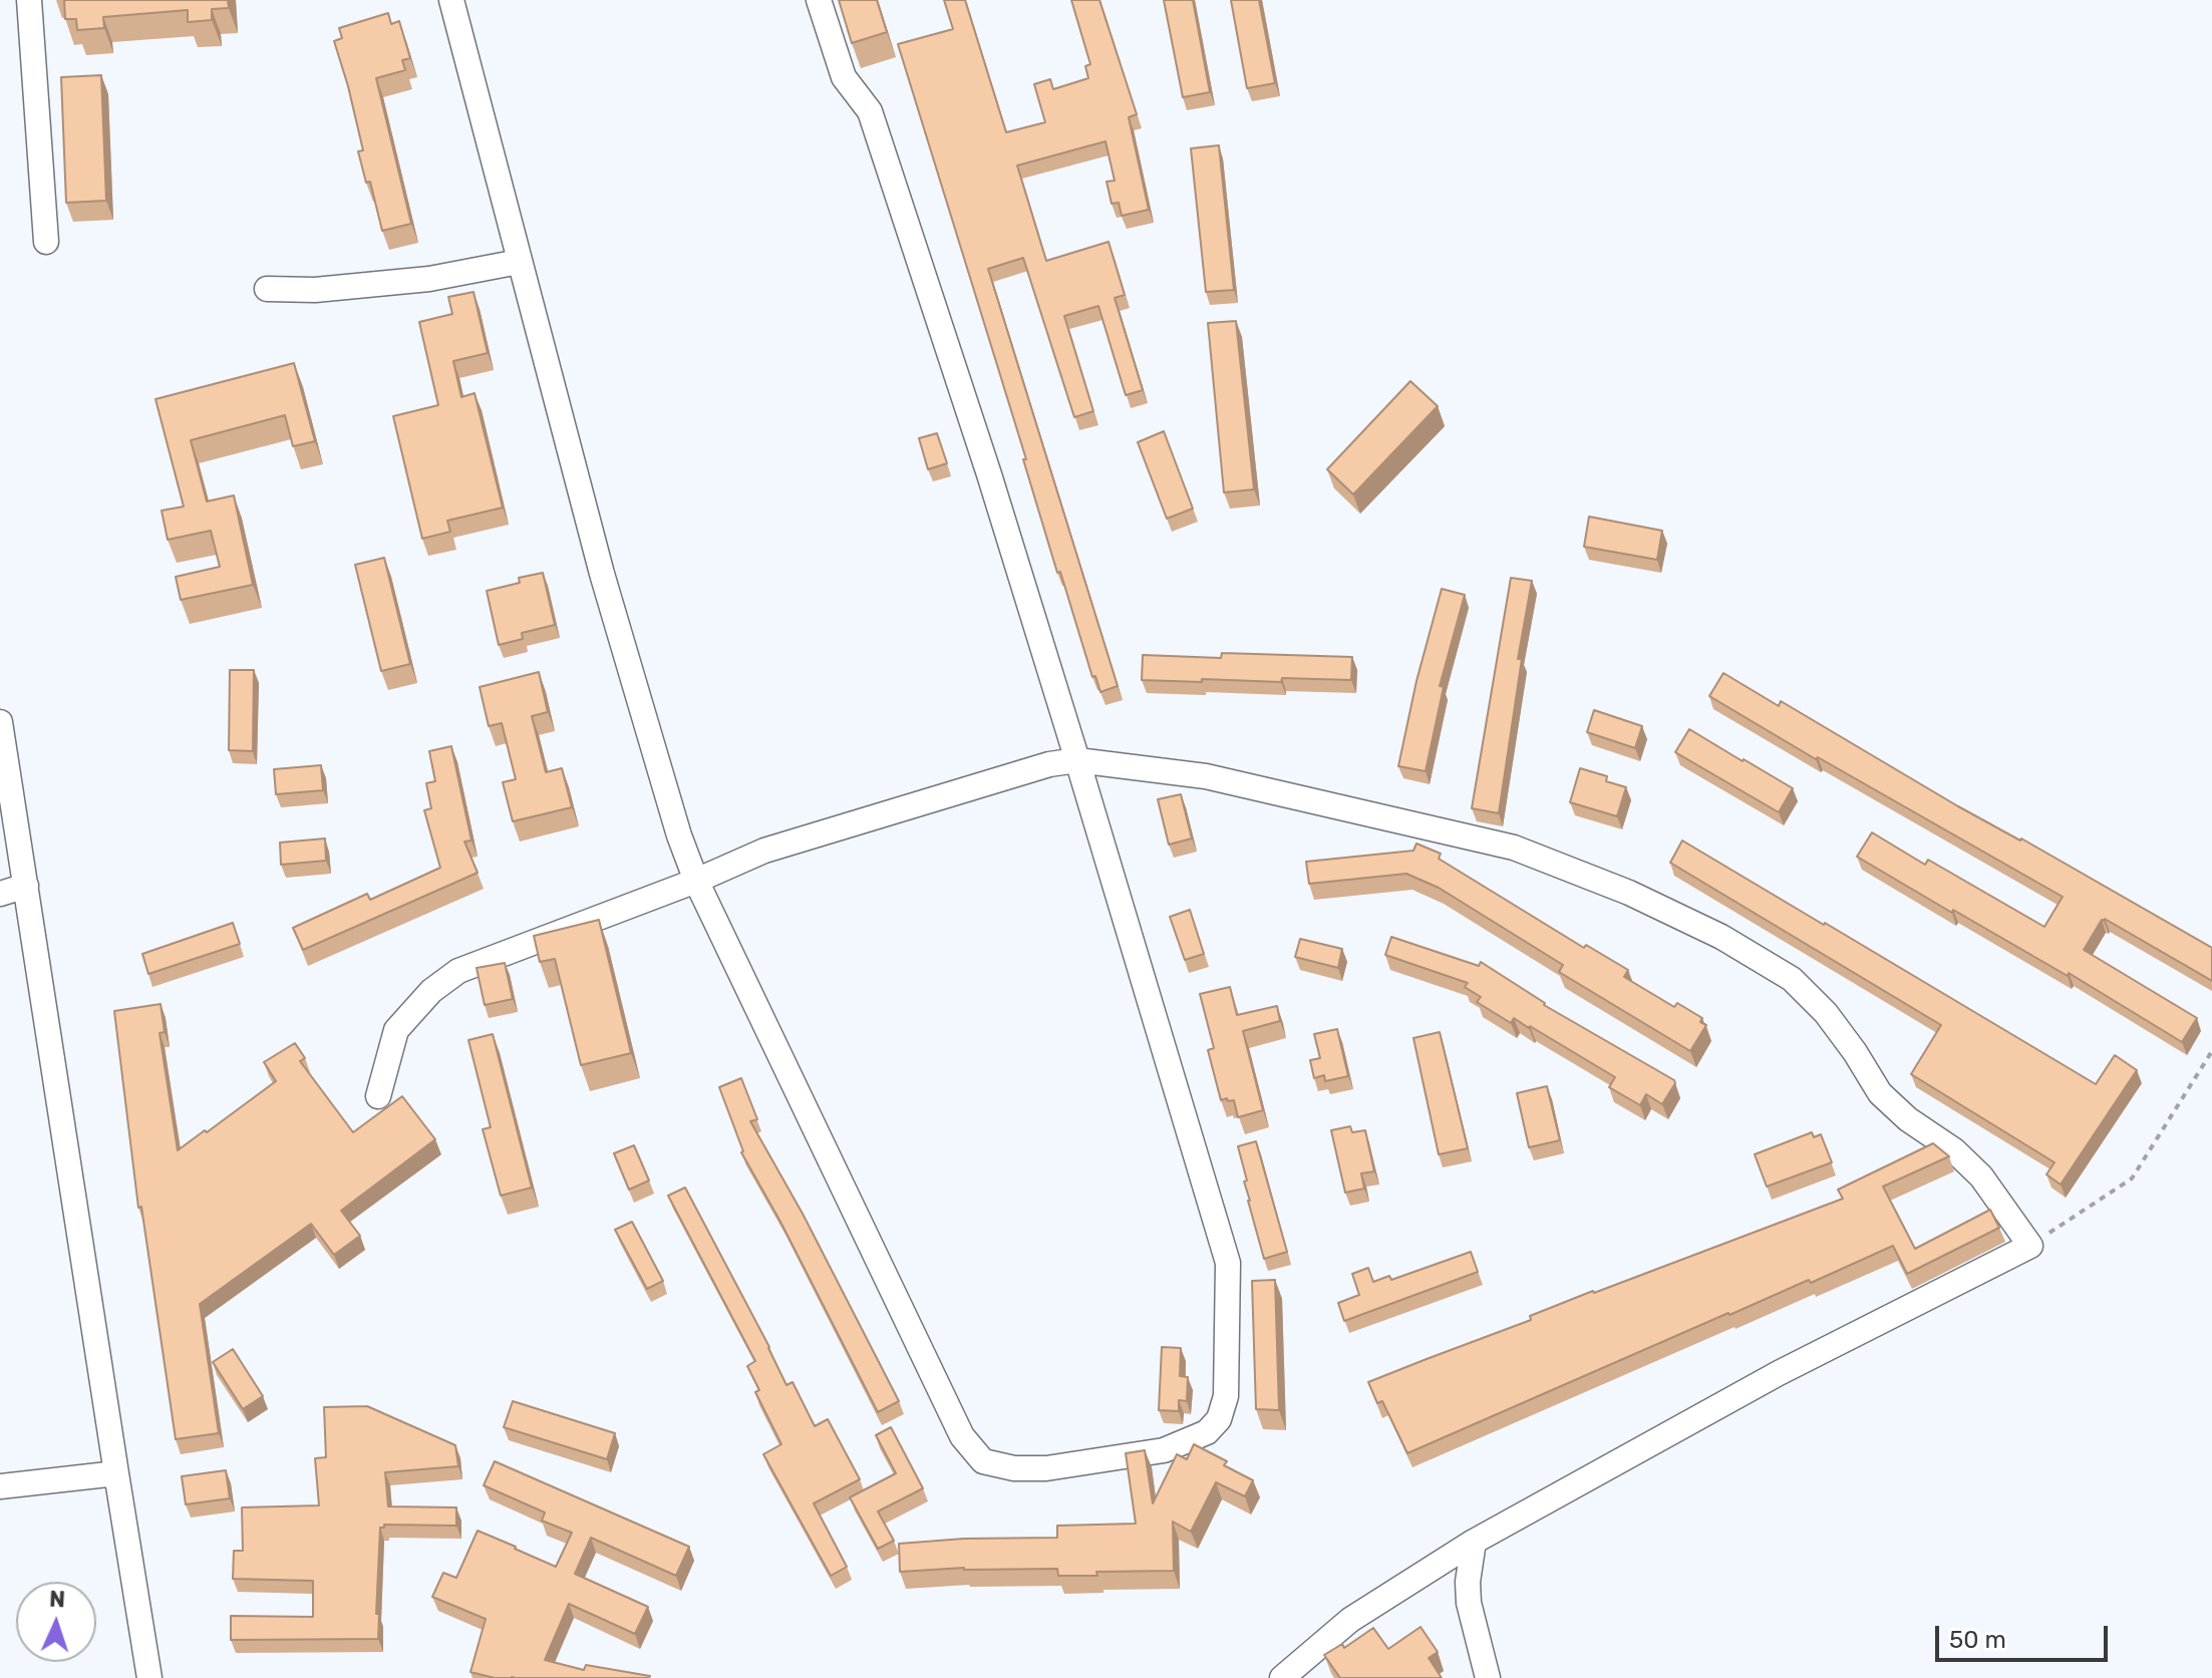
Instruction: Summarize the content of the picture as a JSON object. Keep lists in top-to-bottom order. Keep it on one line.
{"scale_bar":"50 m","north":"top"}
